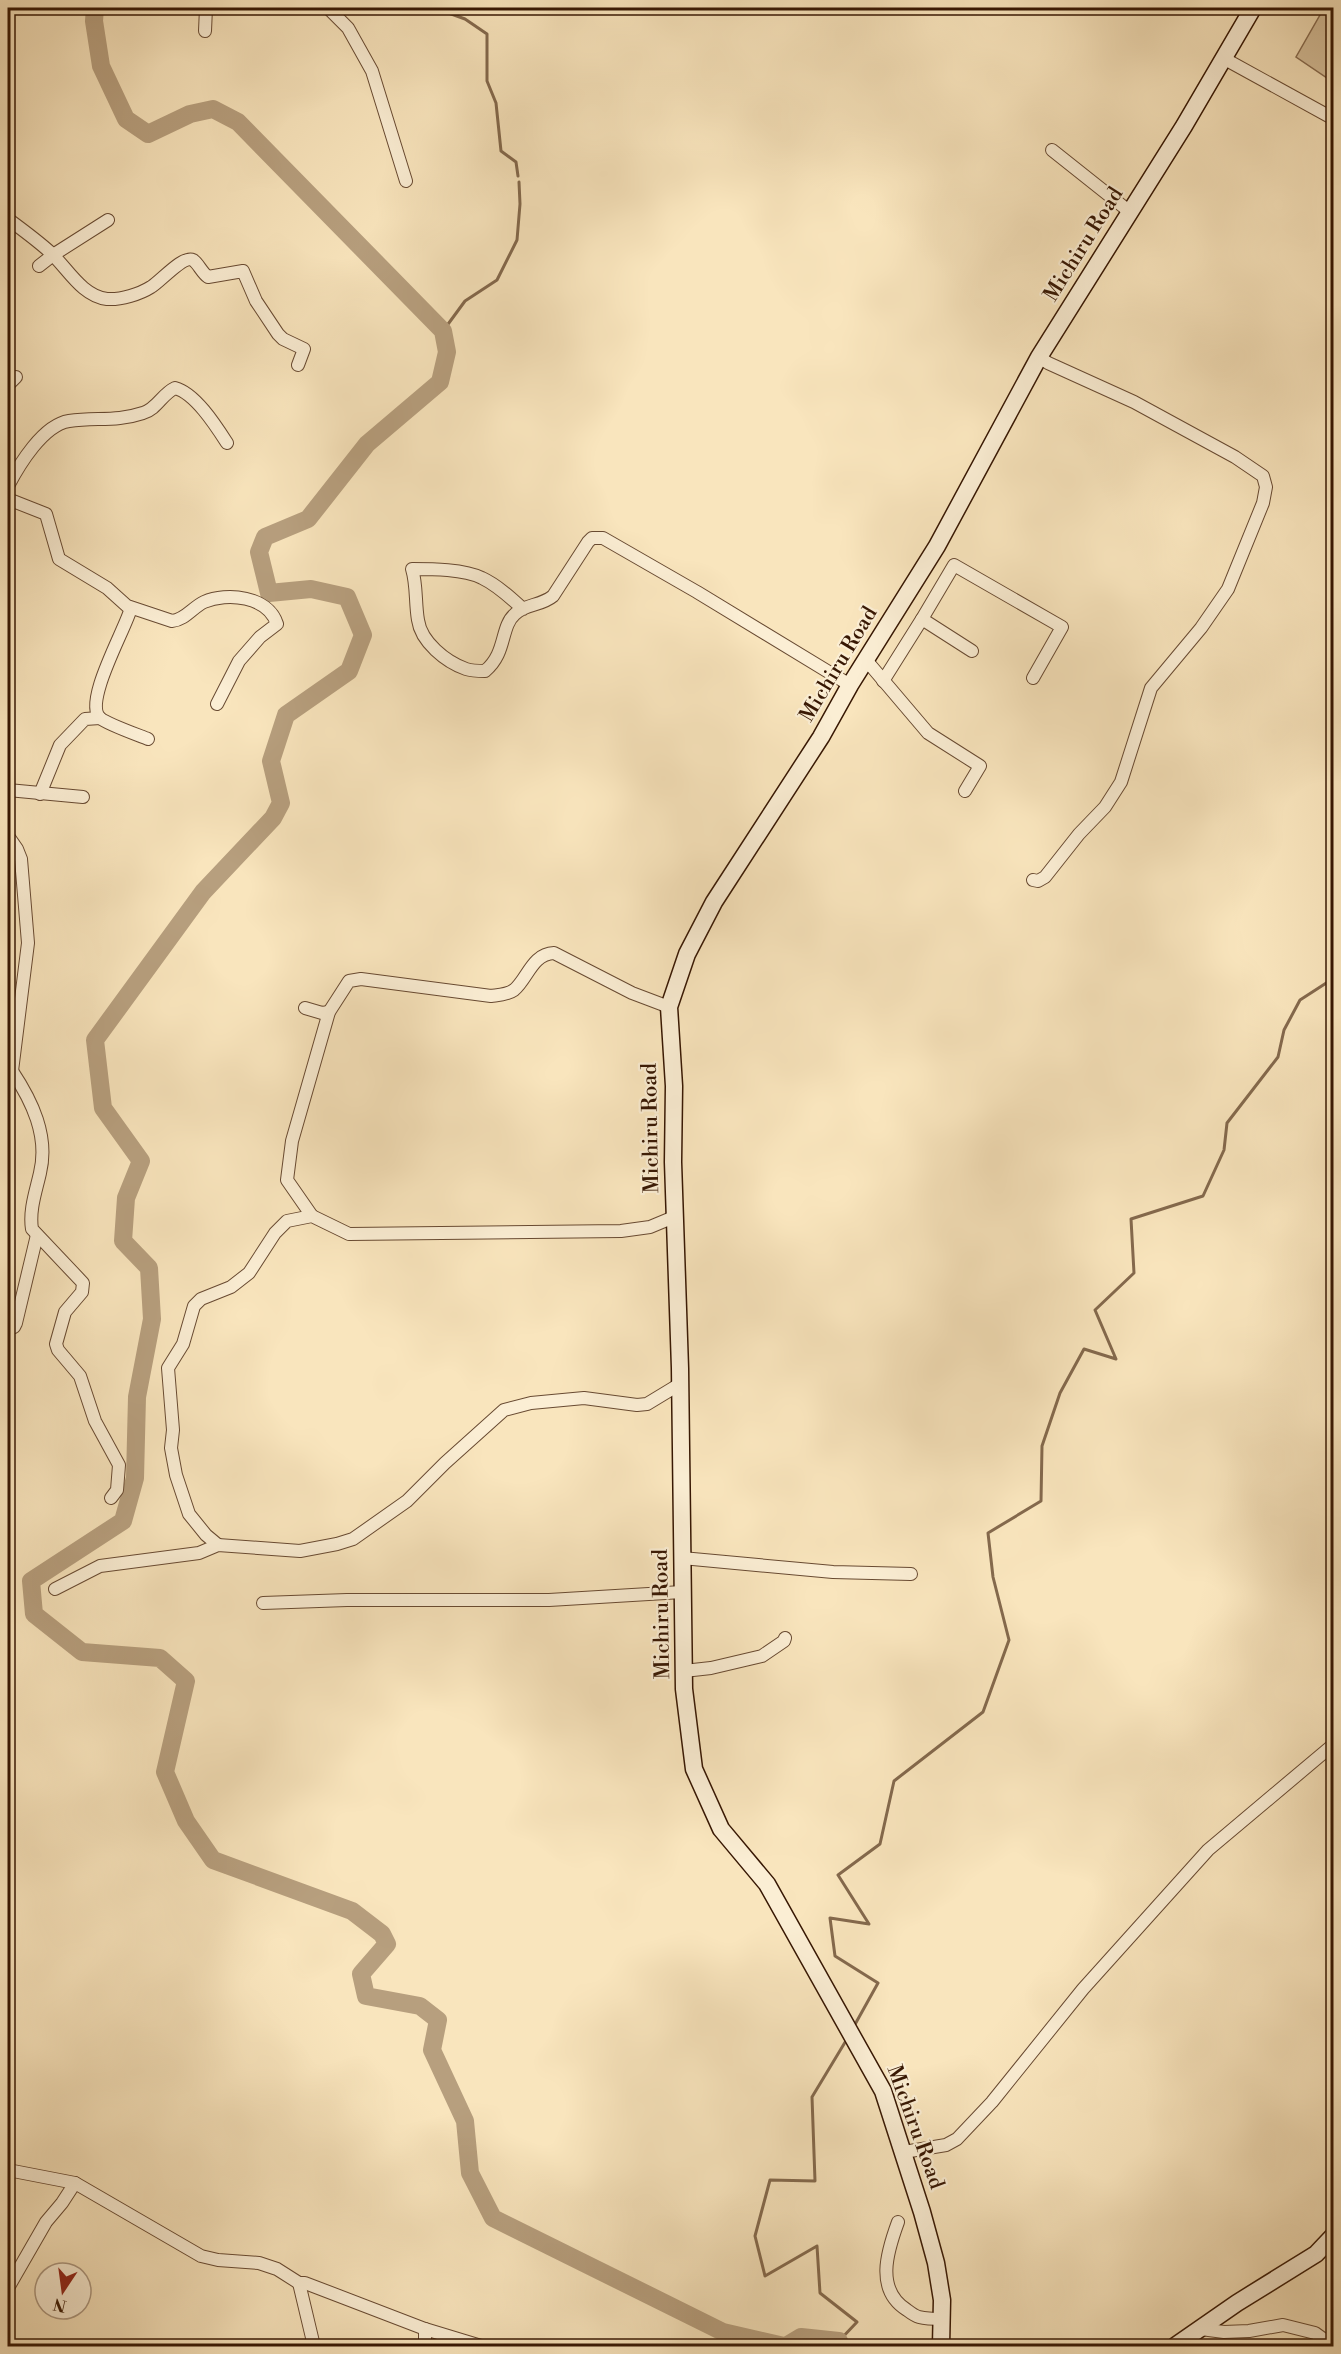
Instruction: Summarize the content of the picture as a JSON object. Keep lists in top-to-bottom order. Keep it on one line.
{"streets":{"street":["Michiru Road"]},"north":"bottom"}
